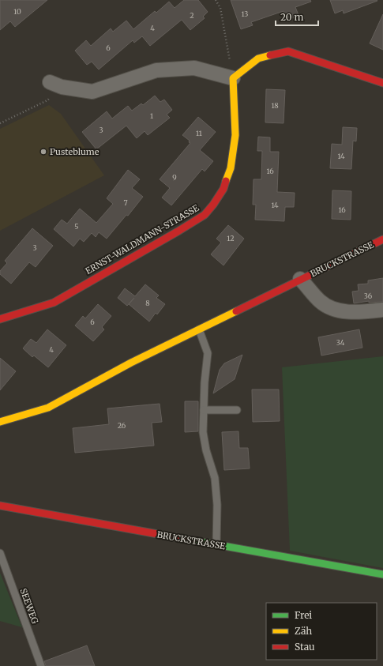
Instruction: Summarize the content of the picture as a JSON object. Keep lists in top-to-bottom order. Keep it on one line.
{"streets":{"street":["ERNST-WALDMANN-STRASSE","BRUCKSTRASSE"],"lane":["SEEWEG"]},"places":["Pusteblume"],"house_numbers":["10","13","2","4","6","18","1","3","11","14","16","9","7","14","16","5","12","3","36","8","6","34","4","26"],"legend":["Frei","Zäh","Stau"],"scale_bar":"20 m"}
